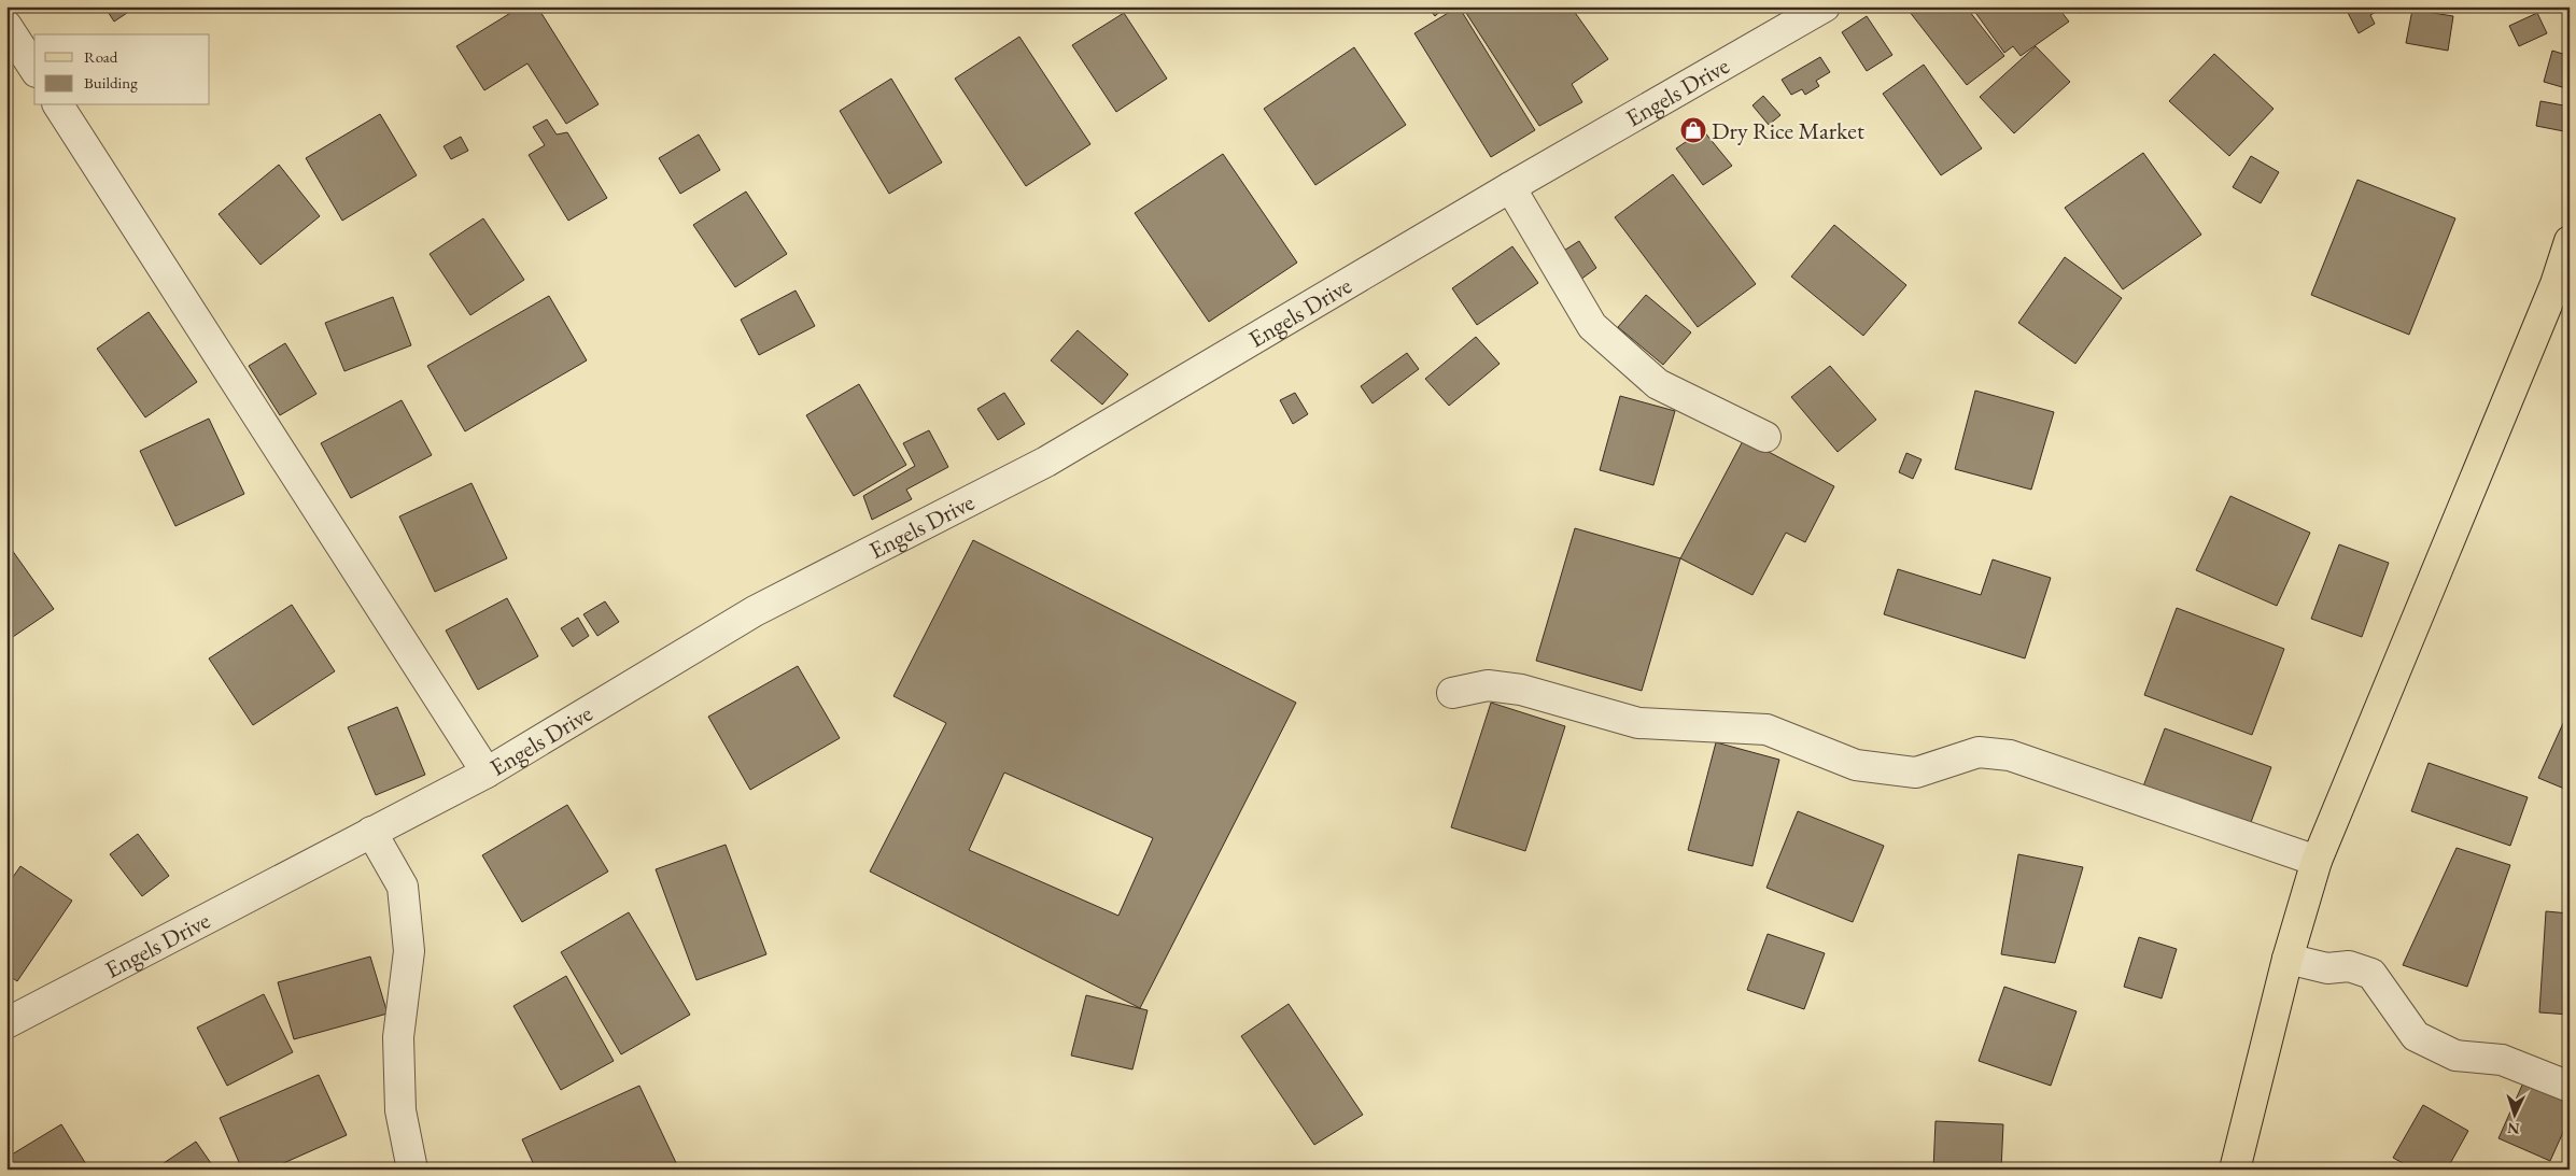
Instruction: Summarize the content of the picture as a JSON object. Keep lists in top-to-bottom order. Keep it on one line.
{"streets":{"street":["Engels Drive"]},"places":{"shop":["Dry Rice Market"]},"legend":["Road","Building"],"north":"bottom"}
